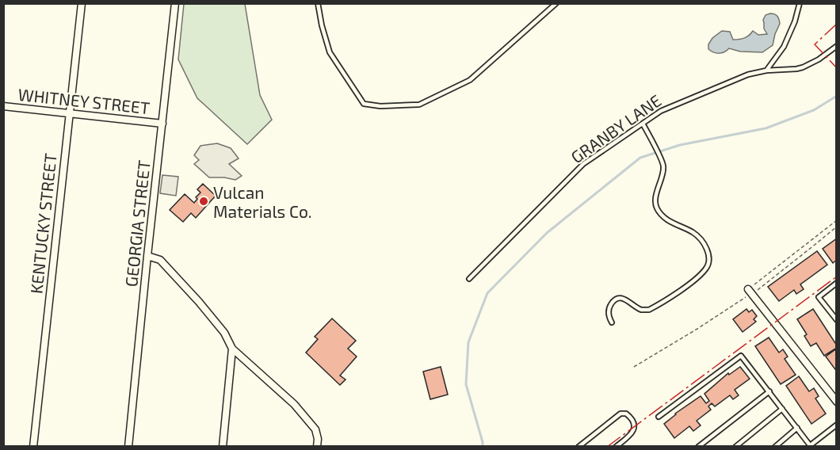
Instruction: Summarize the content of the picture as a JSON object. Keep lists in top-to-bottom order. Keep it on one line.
{"streets":{"street":["WHITNEY STREET","KENTUCKY STREET","GEORGIA STREET"],"lane":["GRANBY LANE"]},"crossings":[["WHITNEY STREET","KENTUCKY STREET"],["WHITNEY STREET","GEORGIA STREET"]],"places":["Vulcan Materials Co."]}
